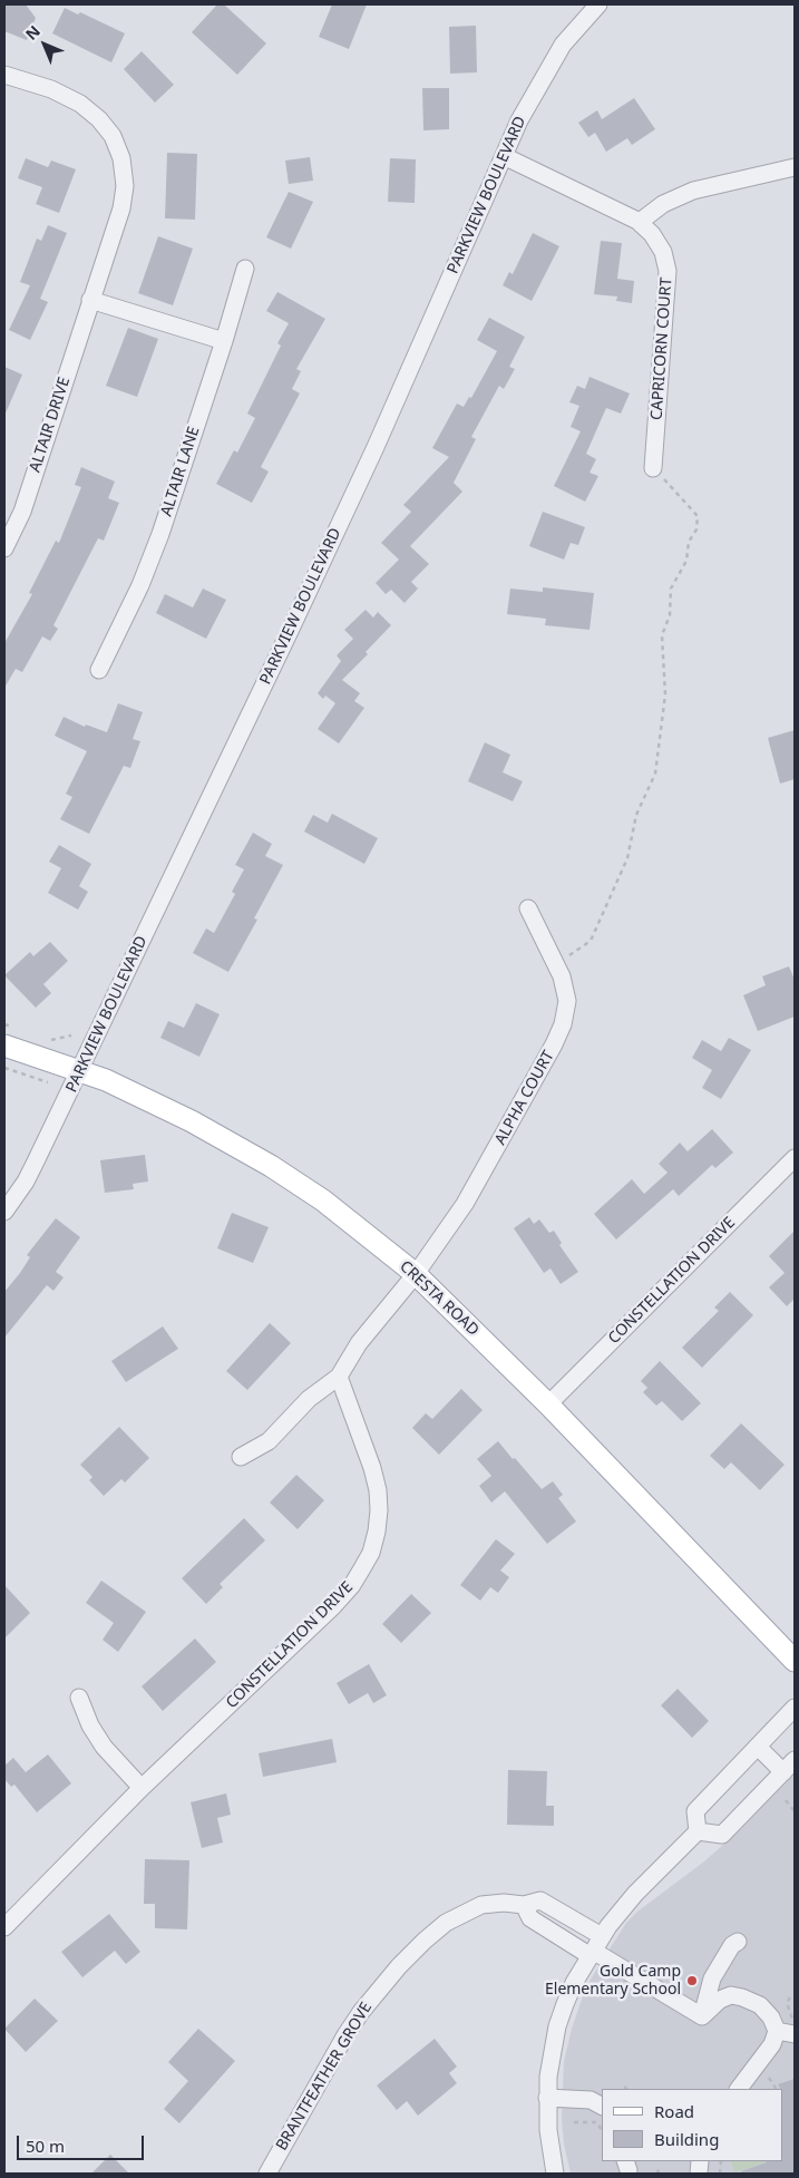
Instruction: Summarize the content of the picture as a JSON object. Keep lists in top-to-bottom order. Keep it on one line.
{"streets":{"main road":["CRESTA ROAD"],"street":["PARKVIEW BOULEVARD","CAPRICORN COURT","ALTAIR DRIVE","ALTAIR LANE","ALPHA COURT","CONSTELLATION DRIVE","BRANTFEATHER GROVE"]},"crossings":[["PARKVIEW BOULEVARD","CAPRICORN COURT"],["PARKVIEW BOULEVARD","CRESTA ROAD"],["ALPHA COURT","CRESTA ROAD"],["CONSTELLATION DRIVE","CRESTA ROAD"]],"places":["Gold Camp Elementary School"],"legend":["Road","Building"],"scale_bar":"50 m","north":"top left"}
